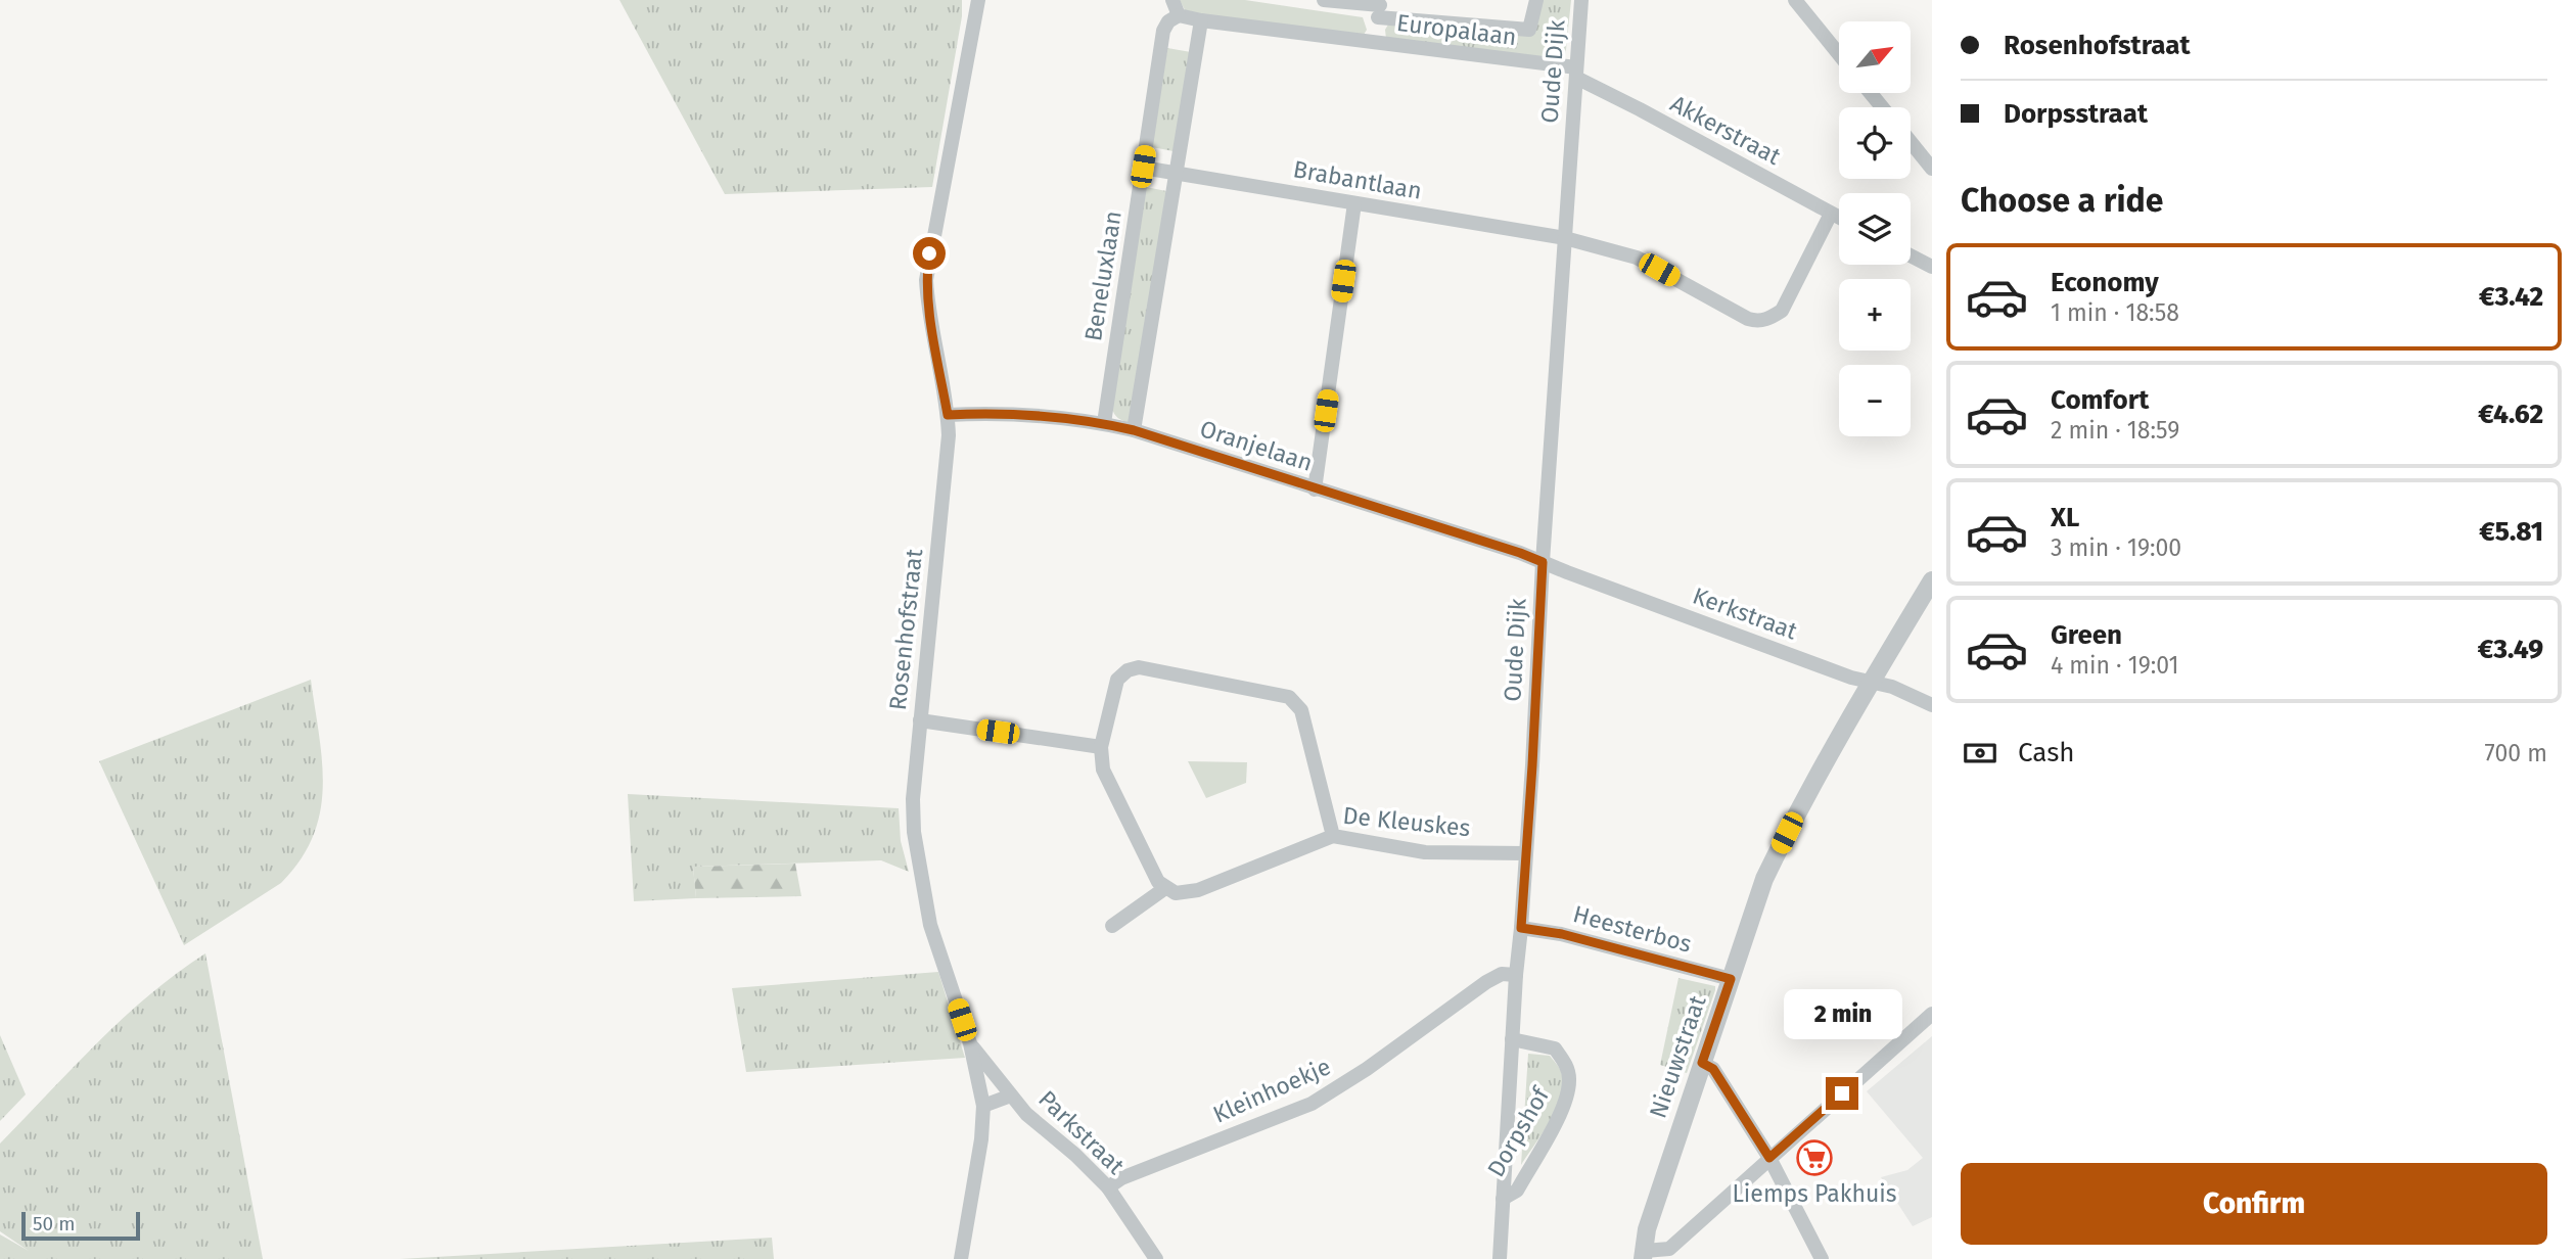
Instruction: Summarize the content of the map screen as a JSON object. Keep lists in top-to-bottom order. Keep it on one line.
{"streets":{"street":["Europalaan","Oude Dijk","Akkerstraat","Brabantlaan","Beneluxlaan","Oranjelaan","Kerkstraat","Rosenhofstraat","De Kleuskes","Heesterbos","Nieuwstraat","Kleinhoekje","Parkstraat","Dorpshof"]},"crossings":[["Europalaan","Oude Dijk"],["Europalaan","Akkerstraat"],["Europalaan","Beneluxlaan"],["Oude Dijk","Akkerstraat"],["Oude Dijk","Brabantlaan"],["Oude Dijk","Oranjelaan"],["Oude Dijk","Kerkstraat"],["Oude Dijk","De Kleuskes"],["Oude Dijk","Heesterbos"],["Oude Dijk","Kleinhoekje"],["Oude Dijk","Dorpshof"],["Akkerstraat","Brabantlaan"],["Brabantlaan","Beneluxlaan"],["Beneluxlaan","Oranjelaan"],["Oranjelaan","Kerkstraat"],["Oranjelaan","Rosenhofstraat"],["Kerkstraat","Nieuwstraat"],["Rosenhofstraat","Parkstraat"],["Heesterbos","Nieuwstraat"],["Kleinhoekje","Parkstraat"]],"places":{"supermarket":["Liemps Pakhuis"]},"scale_bar":"50 m","north":"top right","page":{"banner":["Rosenhofstraat","Dorpsstraat"],"map_buttons":["+","−"],"heading":"Choose a ride","list":[{"name":"Economy","note":"1 min · 18:58","value":"€3.42"},{"name":"Comfort","note":"2 min · 18:59","value":"€4.62"},{"name":"XL","note":"3 min · 19:00","value":"€5.81"},{"name":"Green","note":"4 min · 19:01","value":"€3.49"}],"pay":["Cash","700 m"],"bubble":"2 min","buttons":"Confirm","scale":"50 m"}}
